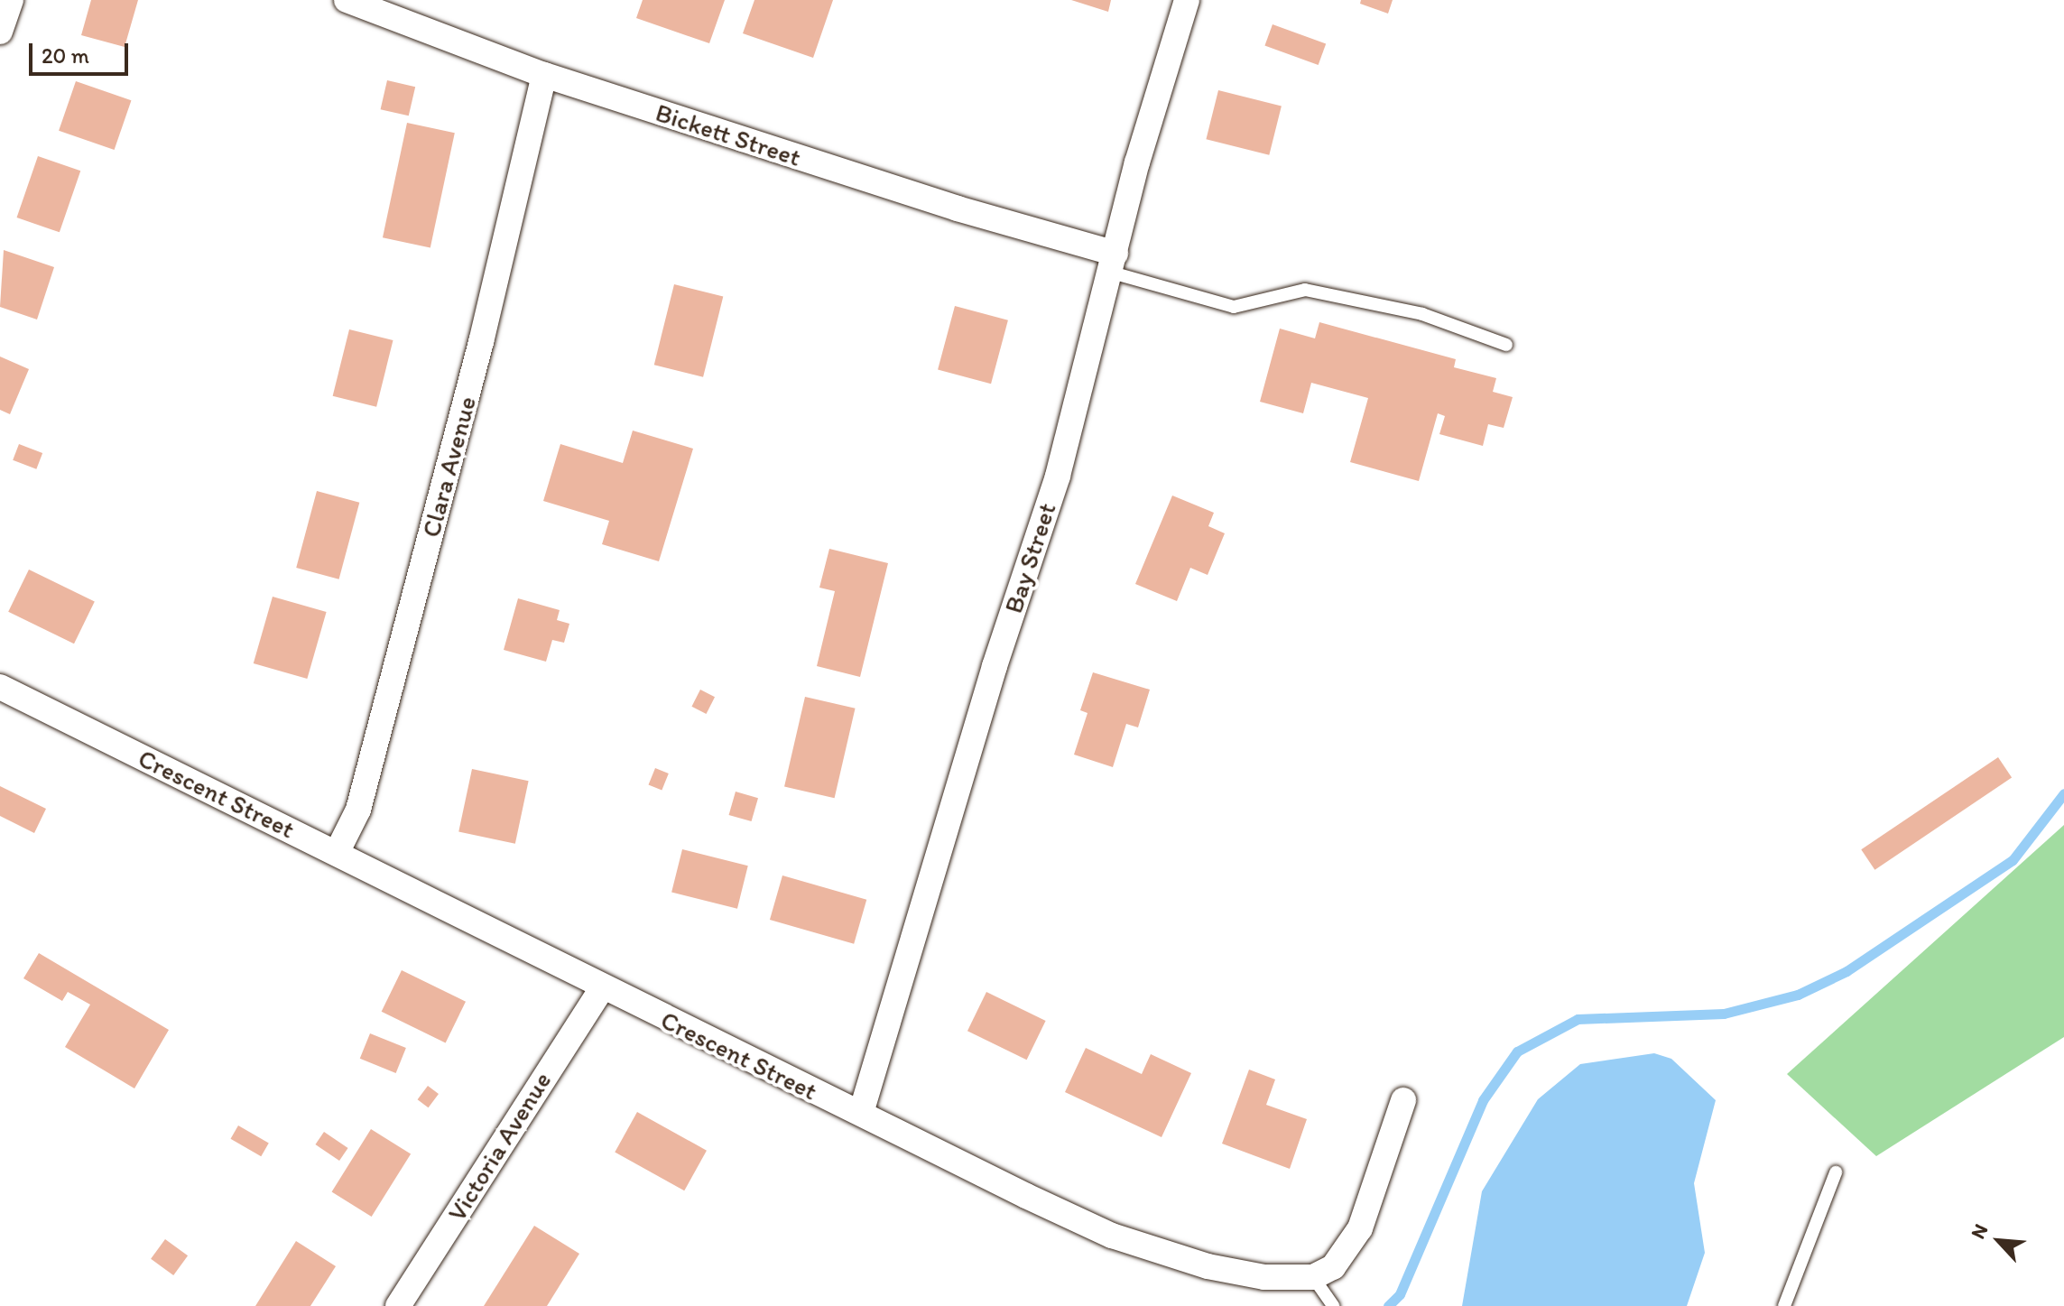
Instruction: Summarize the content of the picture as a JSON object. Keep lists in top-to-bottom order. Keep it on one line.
{"streets":{"street":["Bickett Street","Clara Avenue","Bay Street","Crescent Street","Victoria Avenue"]},"crossings":[["Bickett Street","Clara Avenue"],["Bickett Street","Bay Street"],["Clara Avenue","Crescent Street"],["Bay Street","Crescent Street"],["Crescent Street","Victoria Avenue"]],"scale_bar":"20 m","north":"top left"}
